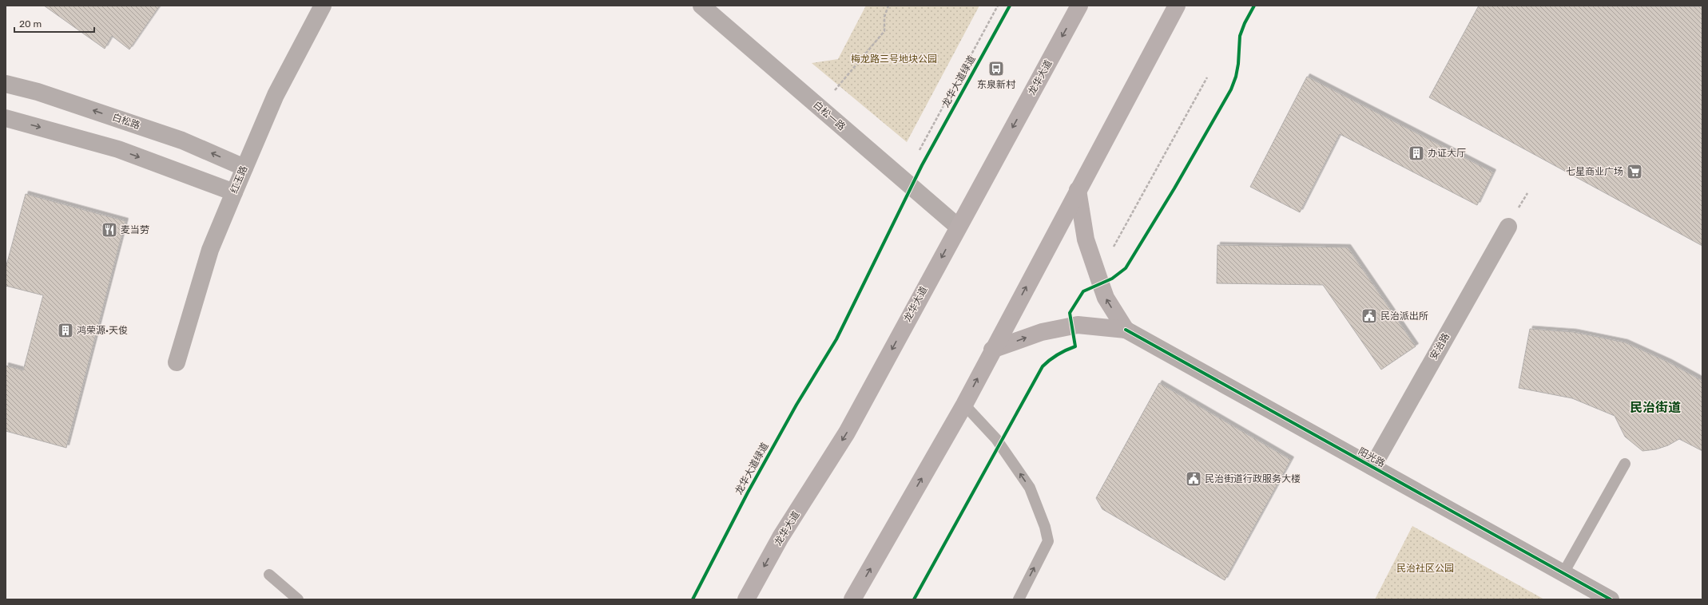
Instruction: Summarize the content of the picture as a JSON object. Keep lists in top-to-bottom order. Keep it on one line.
{"streets":{"main road":["龙华大道"],"street":["白松一路","白松路","红玉路","安治路","阳光路"],"cycle path":["龙华大道绿道"]},"crossings":[["龙华大道","白松一路"],["白松路","红玉路"],["安治路","阳光路"]],"districts":["民治街道"],"parks":["梅龙路三号地块公园","民治社区公园"],"places":{"bus stop":["东泉新村"],"building":["办证大厅","鸿荣源·天俊"],"supermarket":["七星商业广场"],"restaurant":["麦当劳"],"public building":["民治派出所","民治街道行政服务大楼"]},"scale_bar":"20 m"}
